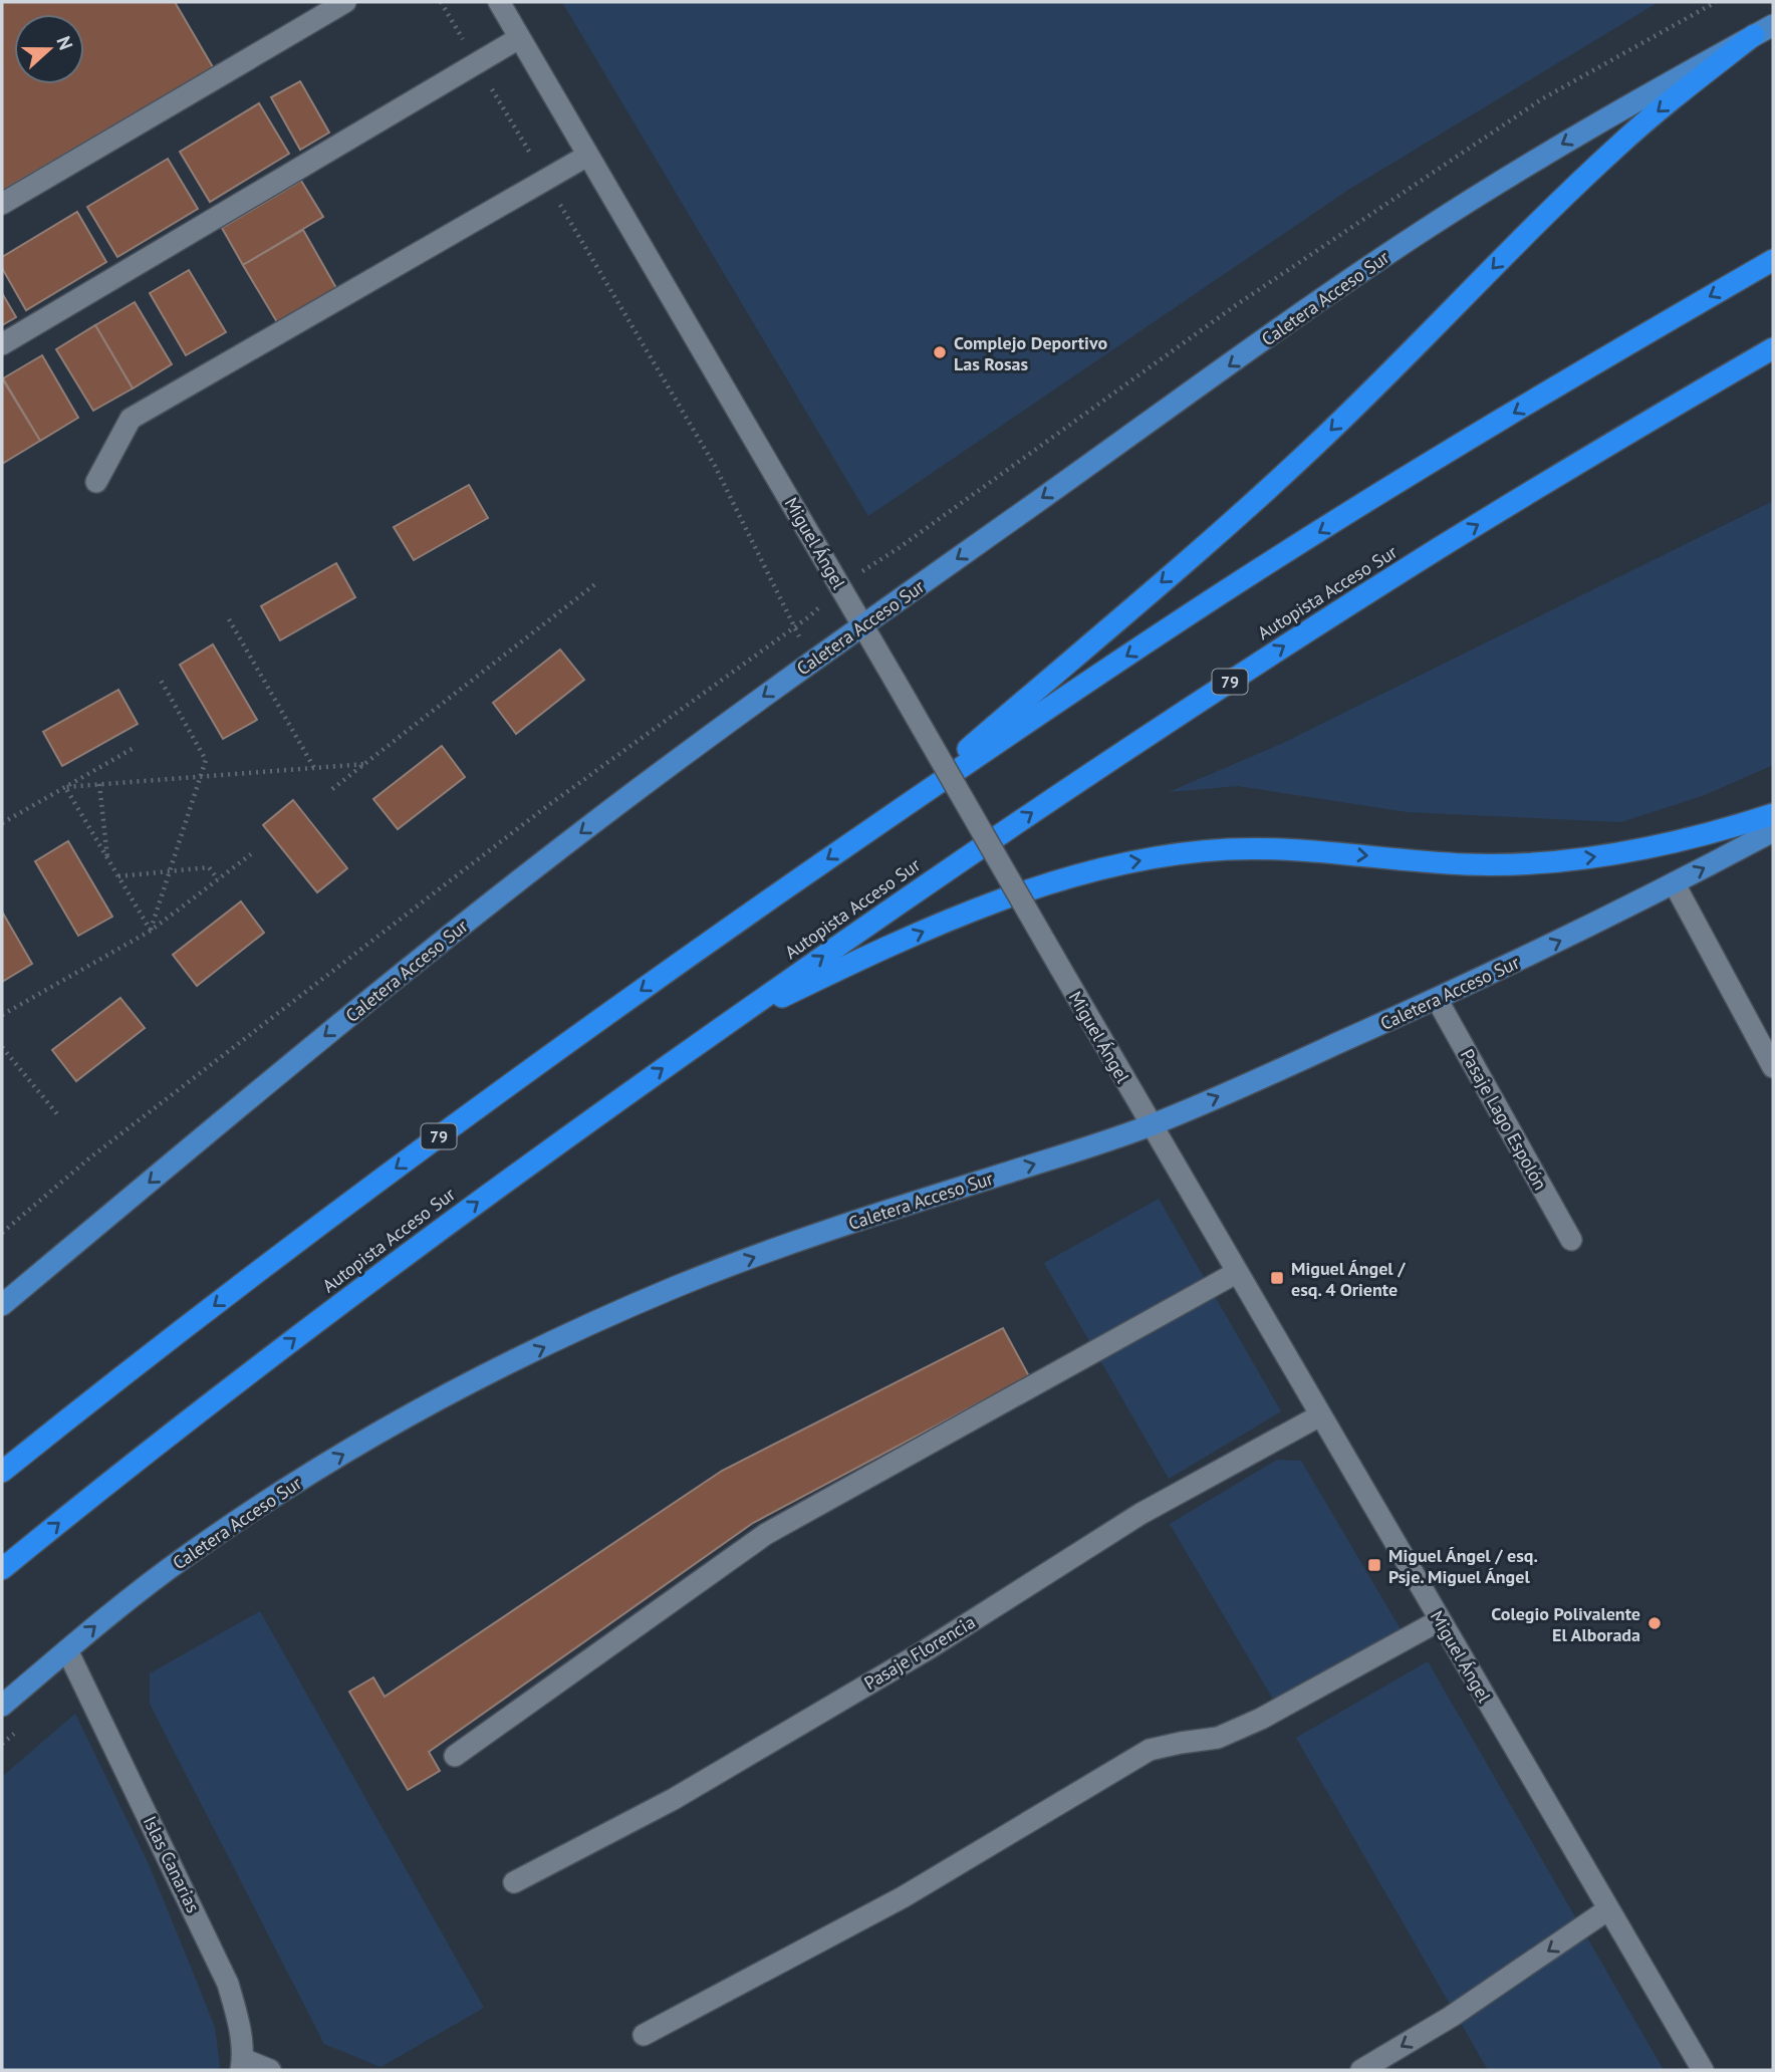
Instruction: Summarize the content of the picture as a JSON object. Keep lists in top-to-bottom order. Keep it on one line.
{"streets":{"highway":["Autopista Acceso Sur","79"],"main road":["Caletera Acceso Sur"],"street":["Miguel Ángel","Pasaje Lago Espolón","Pasaje Florencia","Islas Canarias"]},"crossings":[["Caletera Acceso Sur","Miguel Ángel"],["Caletera Acceso Sur","Pasaje Lago Espolón"],["Caletera Acceso Sur","Islas Canarias"],["Miguel Ángel","Pasaje Florencia"]],"places":{"other":["Complejo Deportivo Las Rosas","Colegio Polivalente El Alborada"],"transit":["Miguel Ángel / esq. 4 Oriente","Miguel Ángel / esq. Psje. Miguel Ángel"]},"north":"right"}
